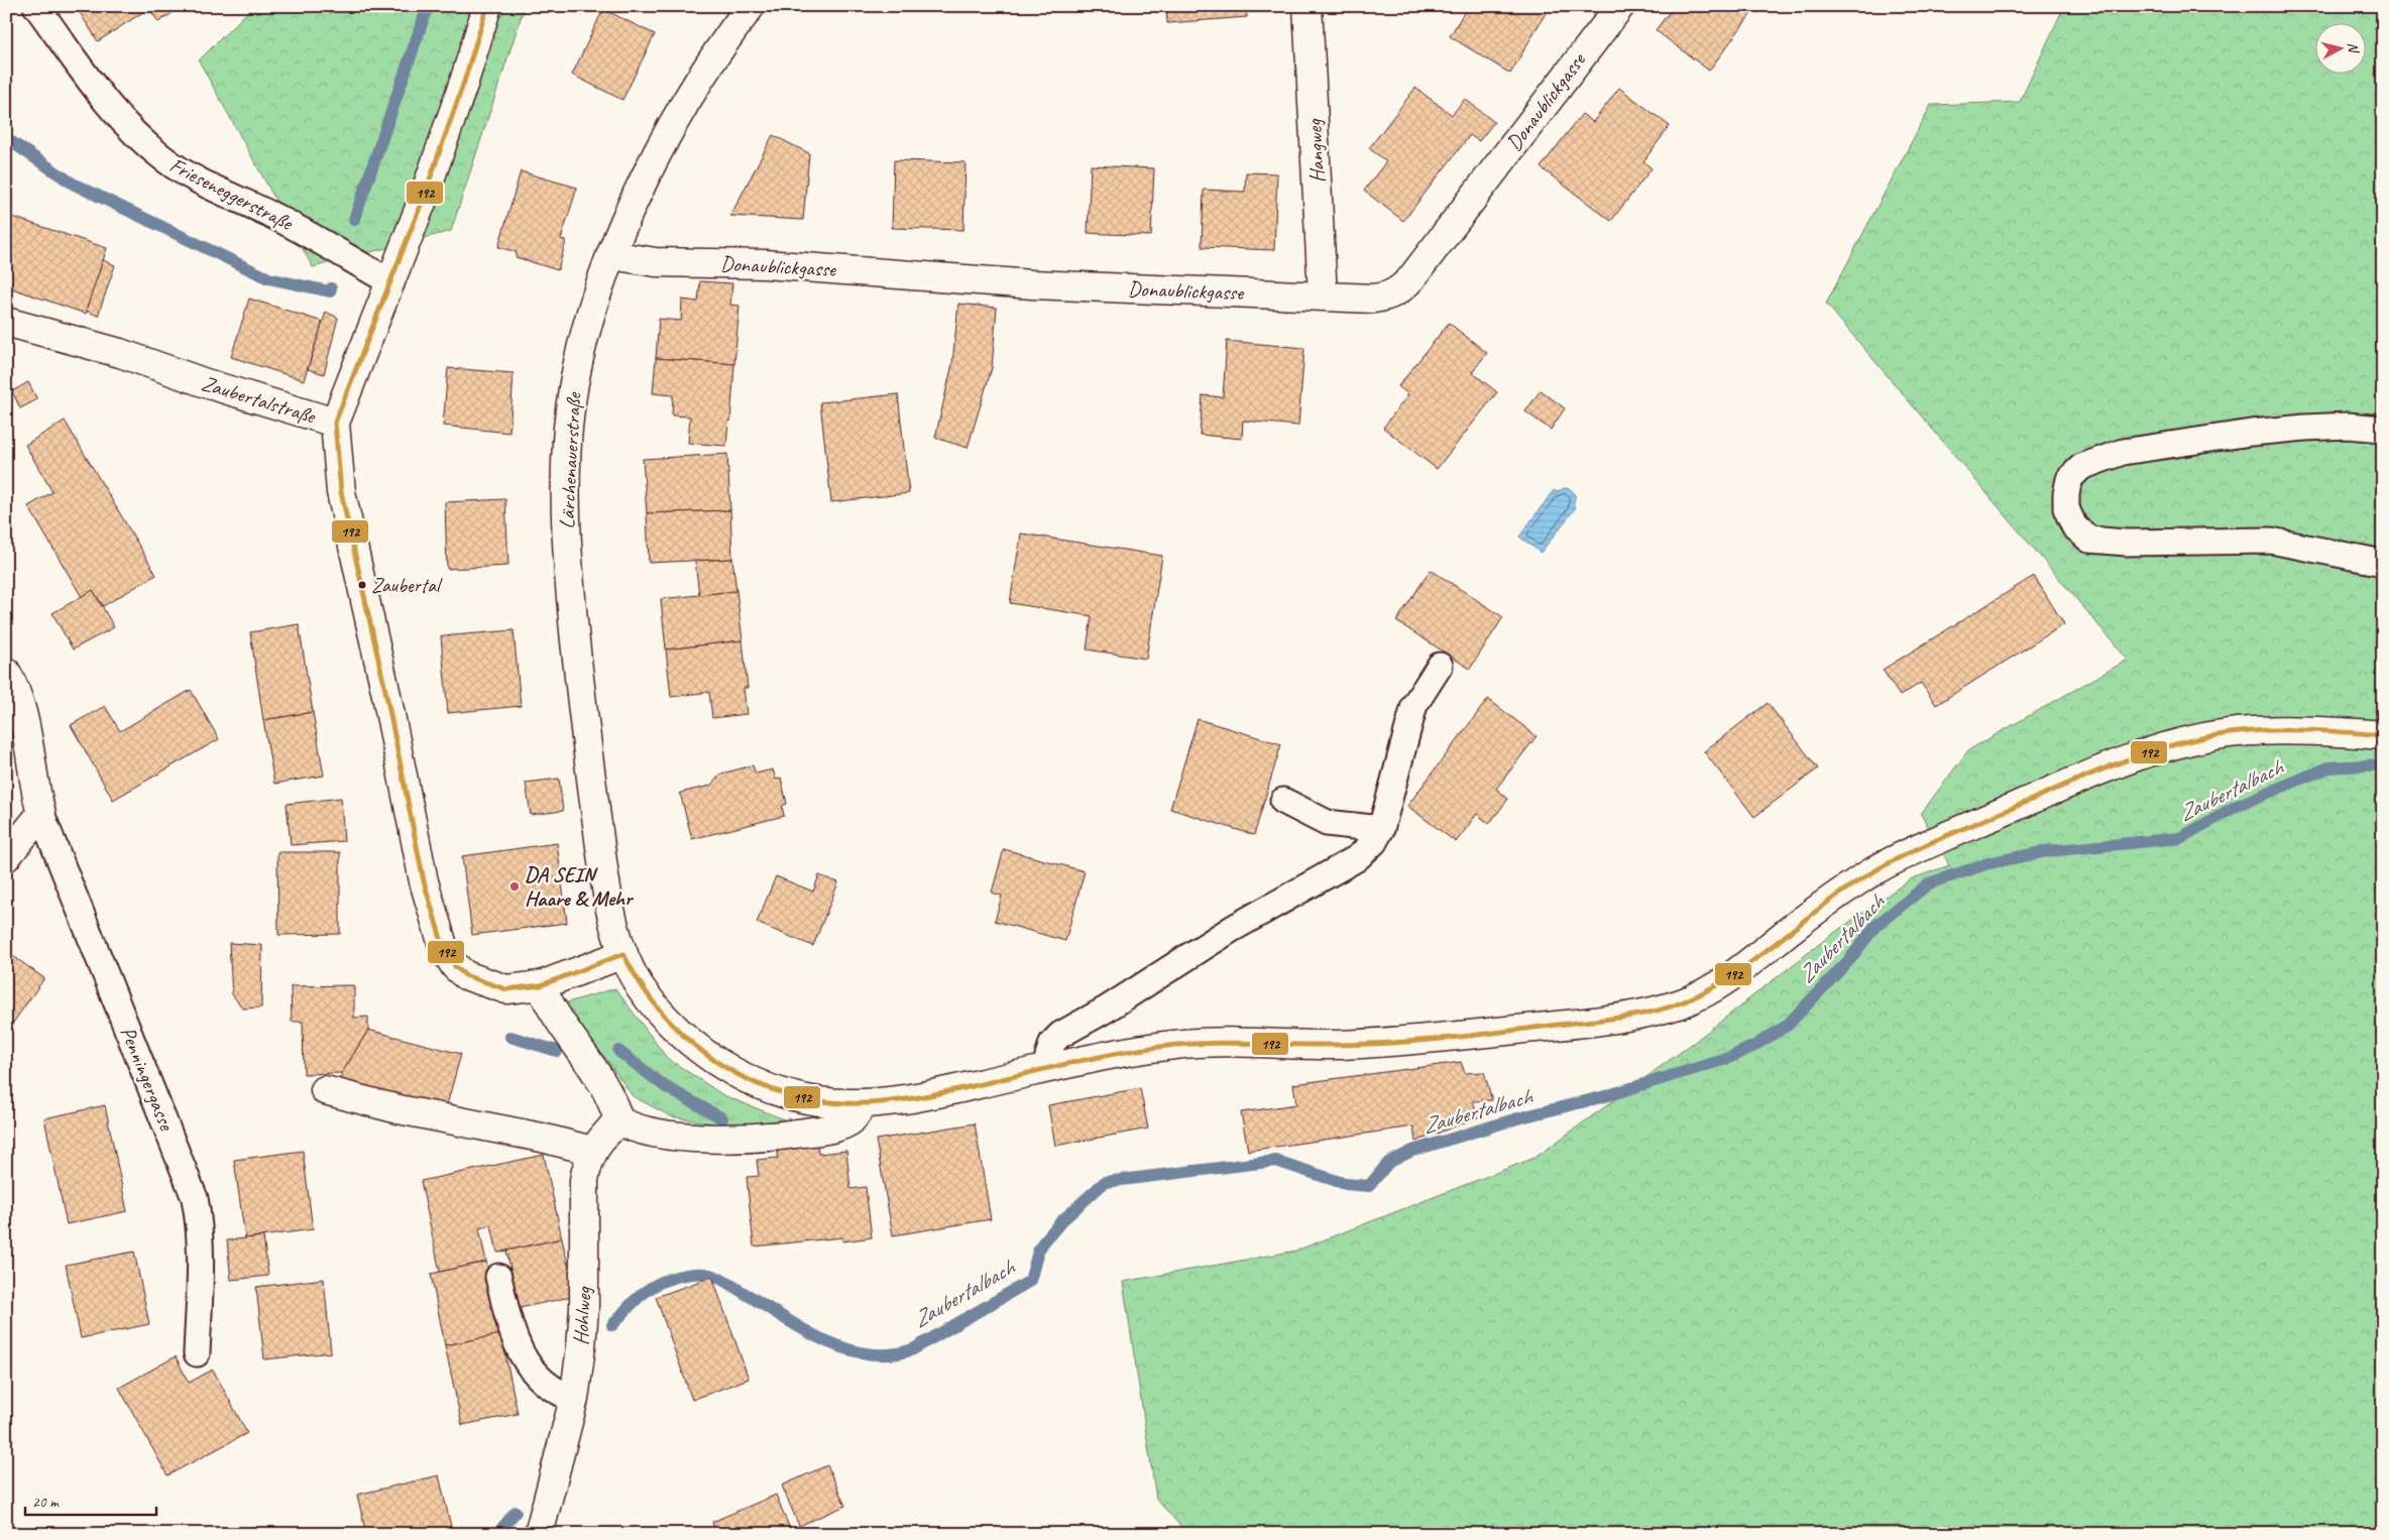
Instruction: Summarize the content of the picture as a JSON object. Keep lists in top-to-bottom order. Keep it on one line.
{"streets":{"street":["Donaublickgasse","Hangweg","Zaubertalstraße","Lärchenauerstraße","Hohlweg"],"lane":["Frieseneggerstraße","Penningergasse"]},"crossings":[["Donaublickgasse","Hangweg"],["Donaublickgasse","Lärchenauerstraße"],["Zaubertalstraße","Lärchenauerstraße"]],"water":["Zaubertalbach"],"places":["Zaubertal","DA SEIN Haare & Mehr"],"lines":["transit line 192"],"scale_bar":"20 m","north":"right"}
